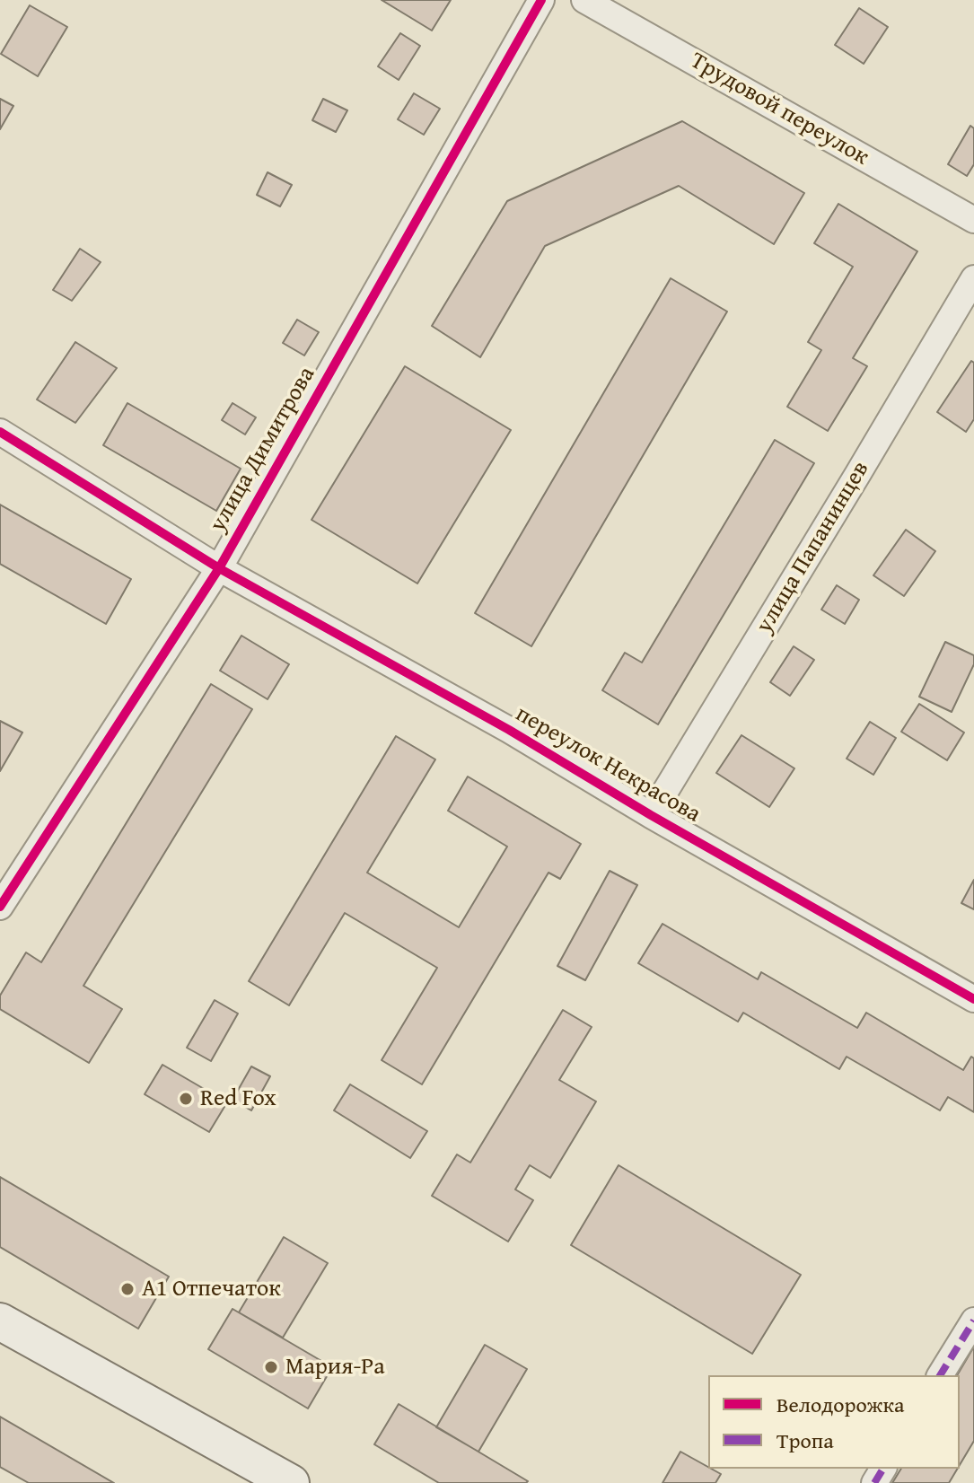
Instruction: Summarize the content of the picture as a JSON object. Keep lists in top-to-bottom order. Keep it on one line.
{"streets":{"street":["Трудовой переулок","улица Димитрова","улица Папанинцев","переулок Некрасова"]},"crossings":[["улица Димитрова","переулок Некрасова"],["улица Папанинцев","переулок Некрасова"]],"places":["Red Fox","А1 Отпечаток","Мария-Ра"],"legend":["Велодорожка","Тропа"]}
